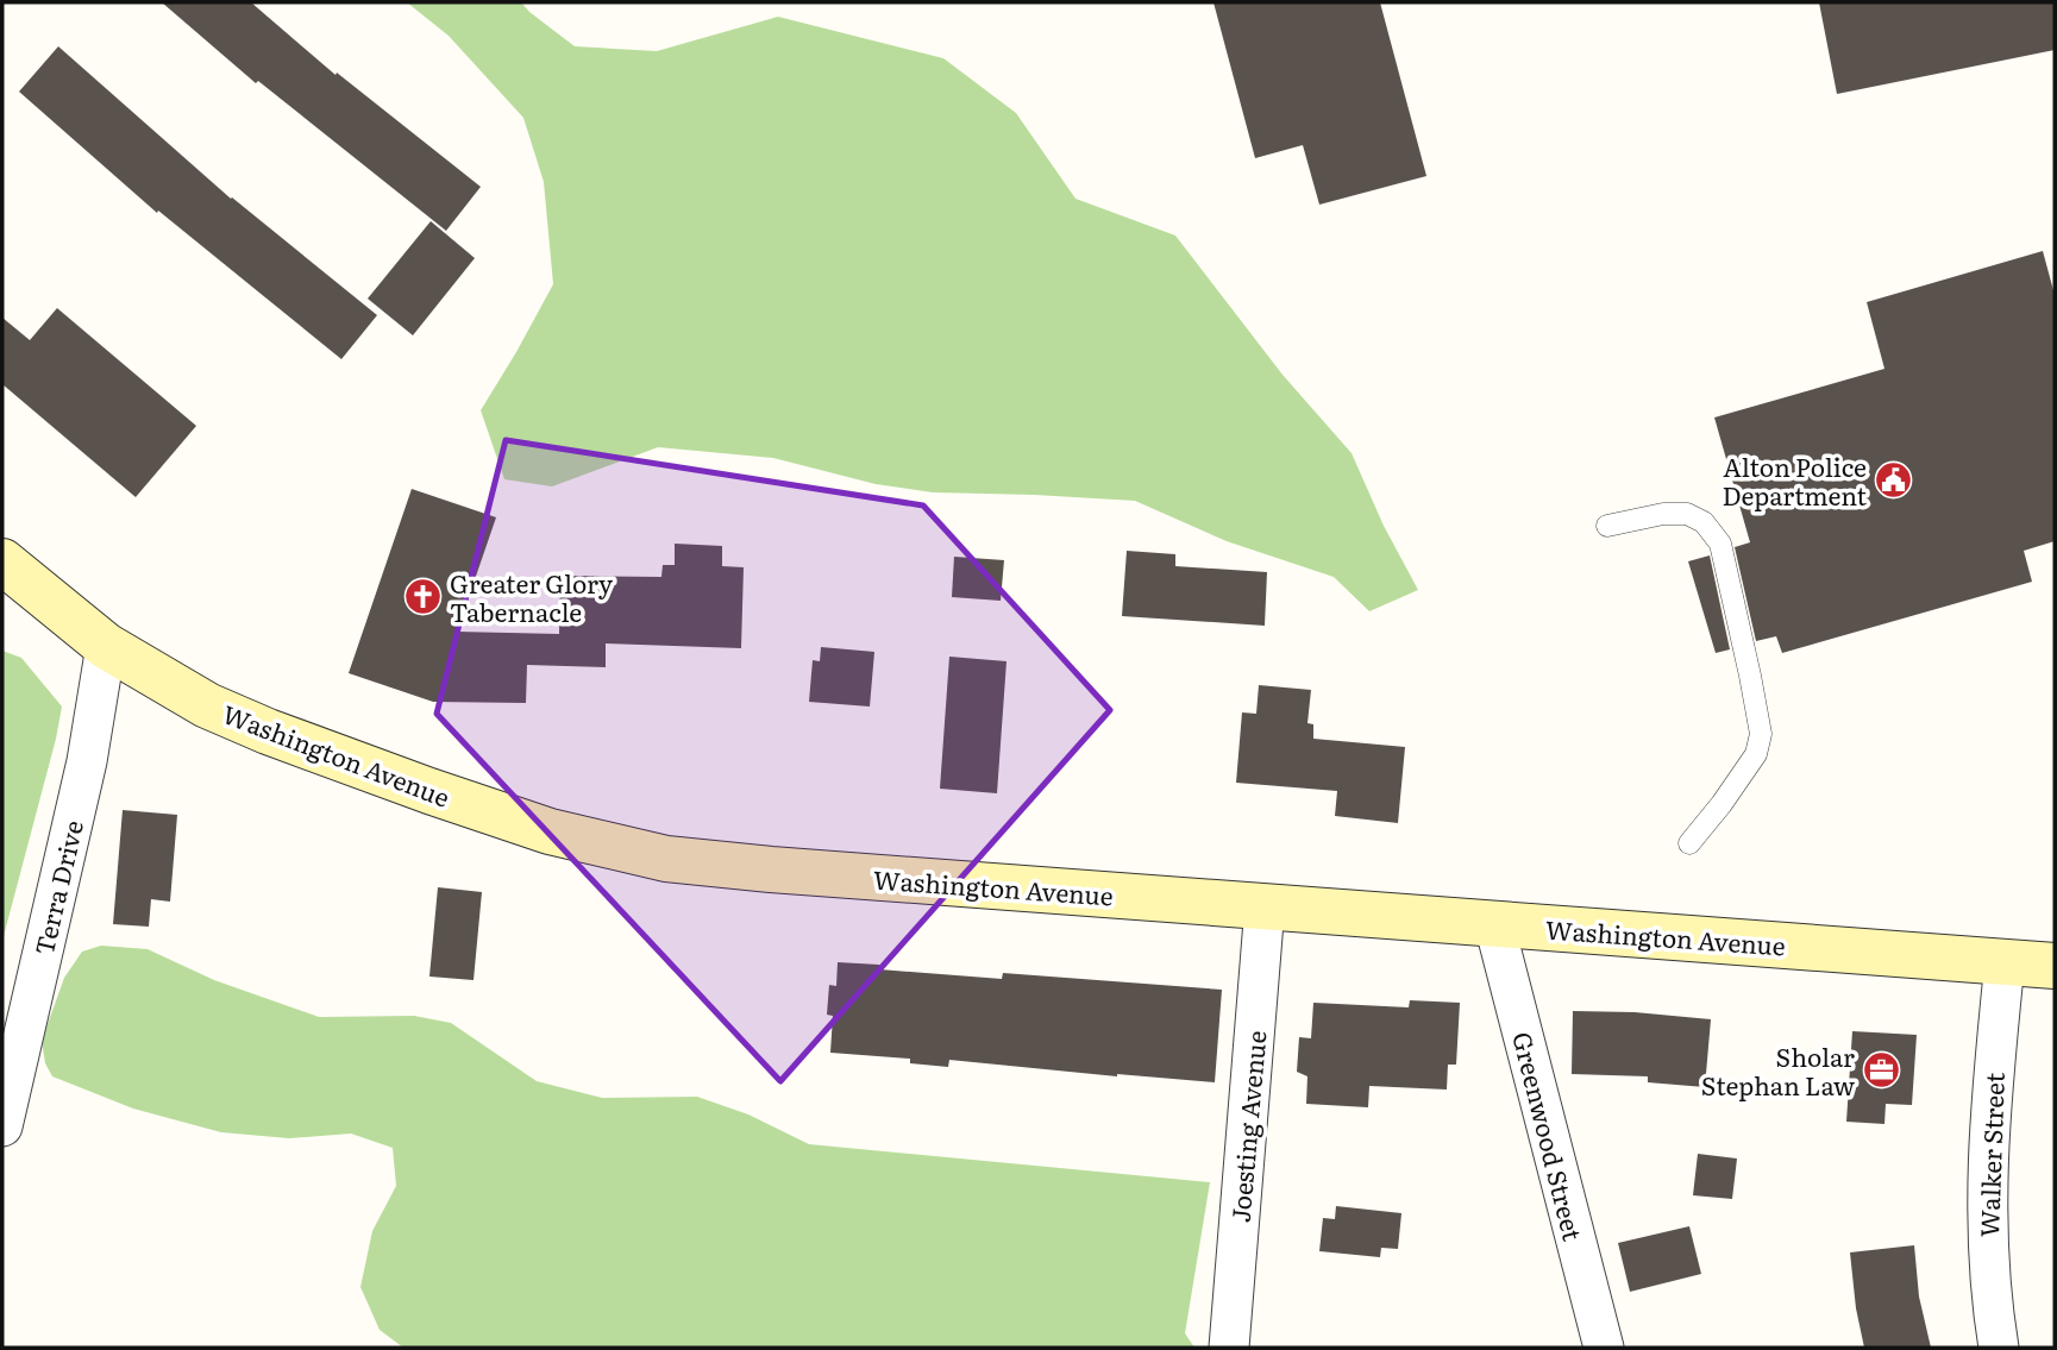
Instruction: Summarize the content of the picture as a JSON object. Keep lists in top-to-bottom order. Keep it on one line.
{"streets":{"main road":["Washington Avenue"],"street":["Terra Drive","Joesting Avenue","Greenwood Street","Walker Street"]},"crossings":[["Washington Avenue","Terra Drive"],["Washington Avenue","Joesting Avenue"],["Washington Avenue","Greenwood Street"],["Washington Avenue","Walker Street"]],"places":{"public building":["Alton Police Department"],"church":["Greater Glory Tabernacle"],"office":["Sholar Stephan Law"]}}
